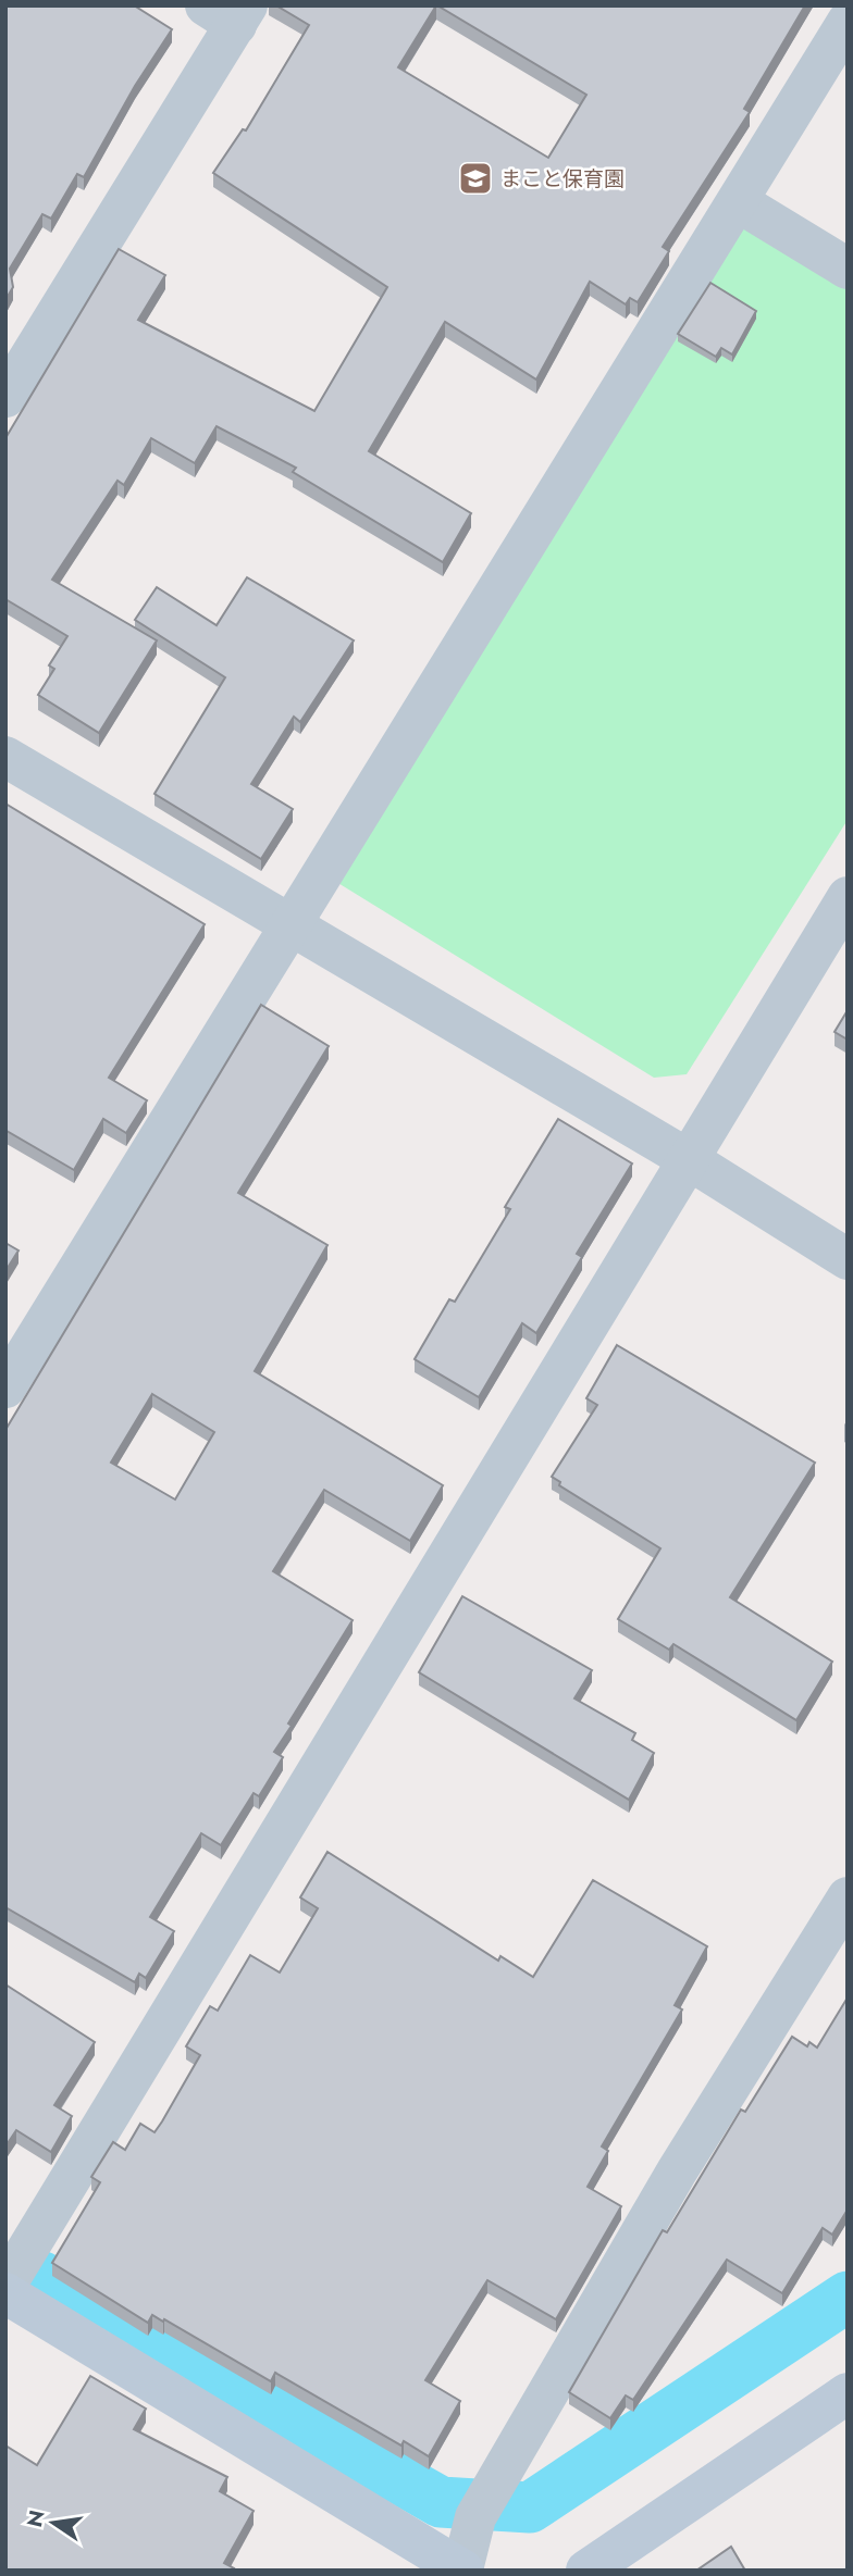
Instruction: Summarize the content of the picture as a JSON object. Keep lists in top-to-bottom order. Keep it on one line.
{"places":{"school or university":["まこと保育園"]},"north":"left"}
